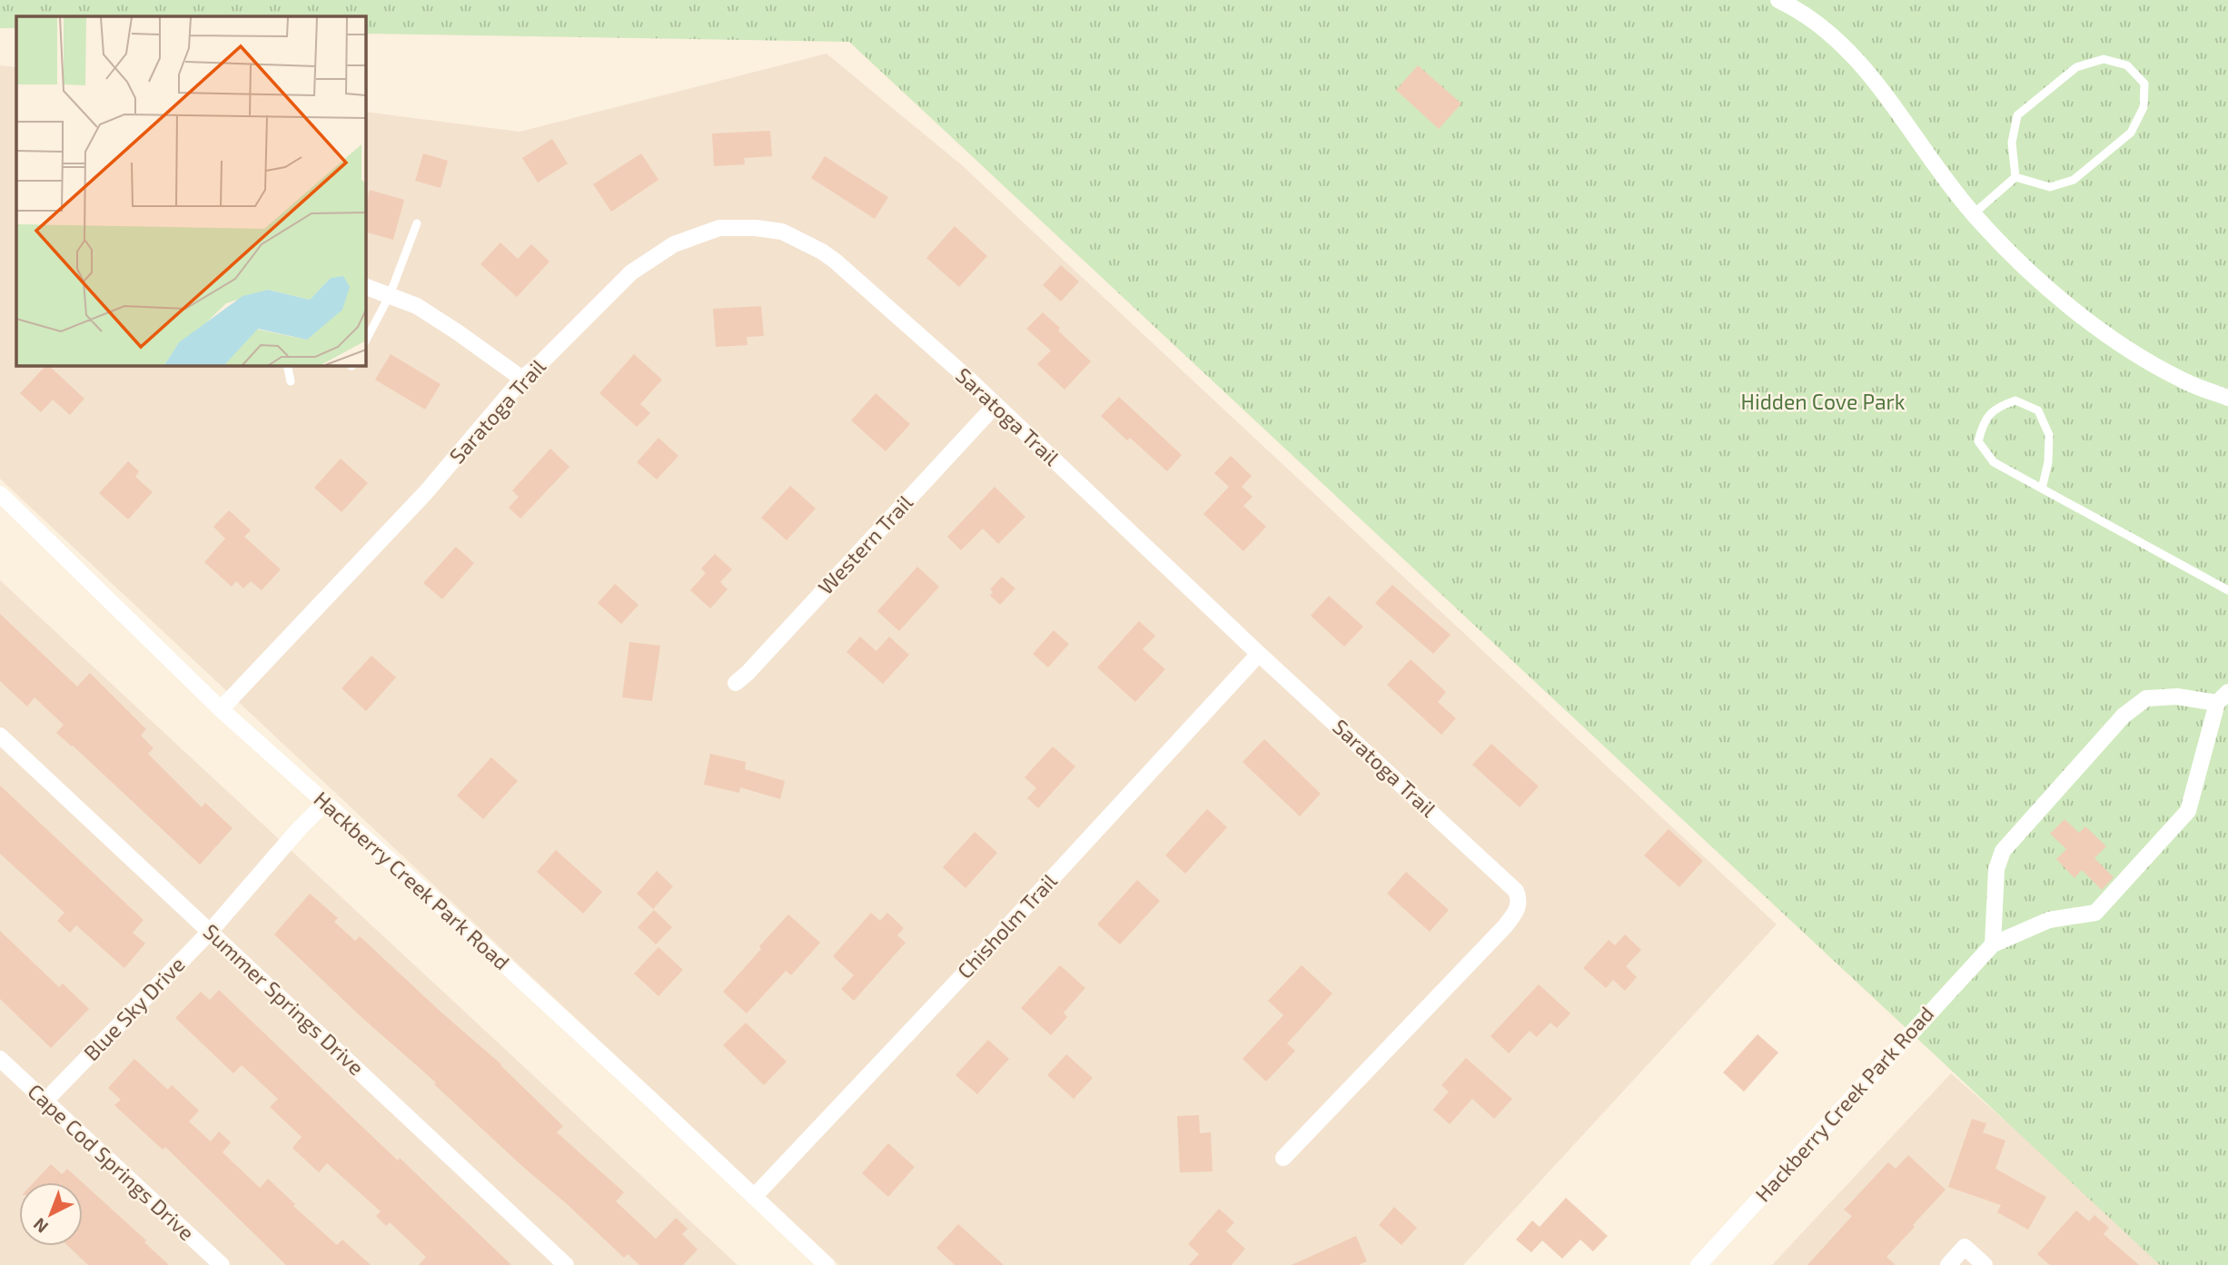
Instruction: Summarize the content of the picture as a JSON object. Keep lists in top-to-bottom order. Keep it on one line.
{"streets":{"street":["Saratoga Trail","Western Trail","Hackberry Creek Park Road","Chisholm Trail","Summer Springs Drive","Blue Sky Drive","Cape Cod Springs Drive"]},"crossings":[["Saratoga Trail","Western Trail"],["Saratoga Trail","Hackberry Creek Park Road"],["Saratoga Trail","Chisholm Trail"],["Hackberry Creek Park Road","Chisholm Trail"],["Hackberry Creek Park Road","Blue Sky Drive"],["Summer Springs Drive","Blue Sky Drive"],["Blue Sky Drive","Cape Cod Springs Drive"]],"parks":["Hidden Cove Park"],"north":"bottom left"}
